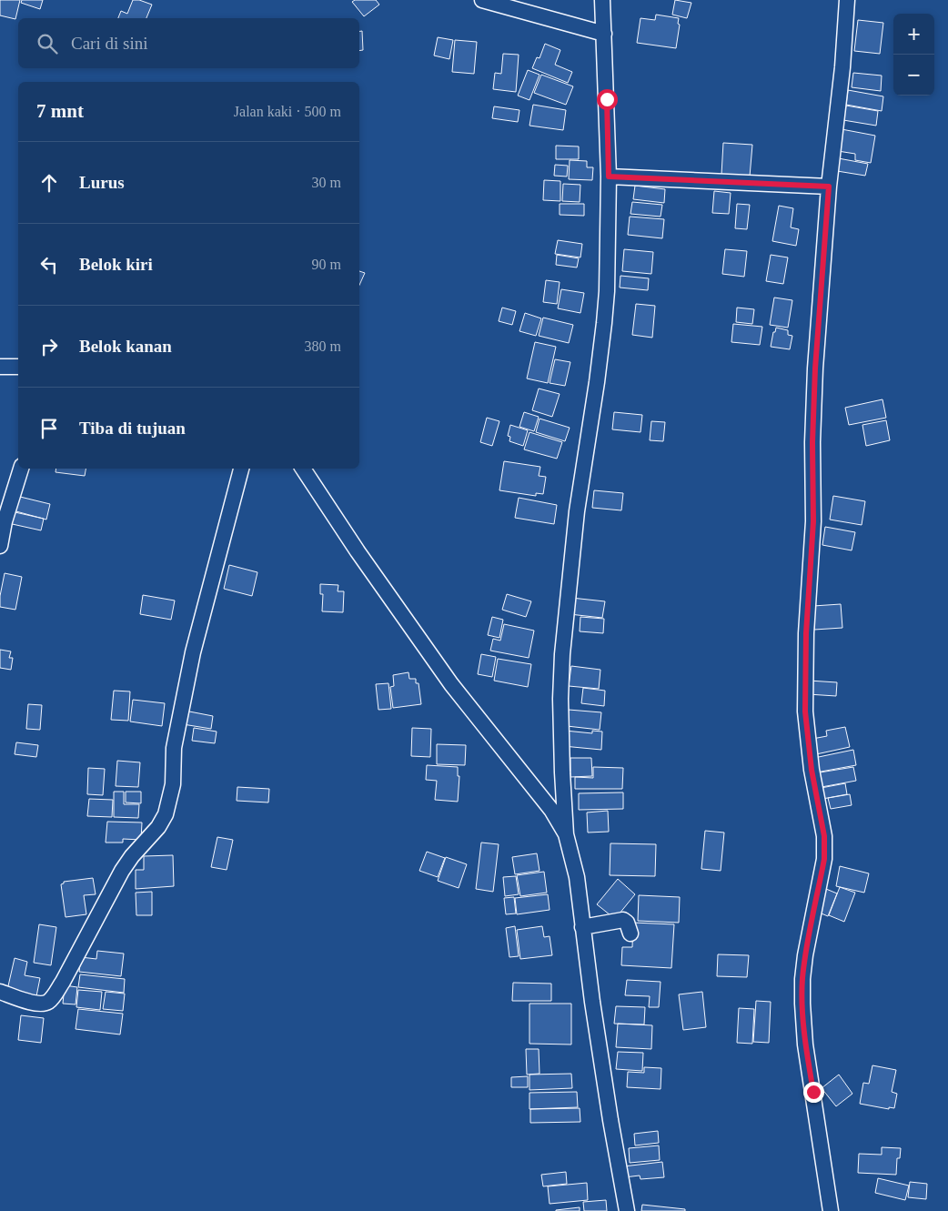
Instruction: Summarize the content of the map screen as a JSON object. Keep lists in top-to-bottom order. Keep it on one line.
{"page":{"map_buttons":["+","−"],"search":"Cari di sini","heading":["7 mnt","Jalan kaki · 500 m"],"list":[["Lurus","30 m"],["Belok kiri","90 m"],["Belok kanan","380 m"],"Tiba di tujuan"]}}
